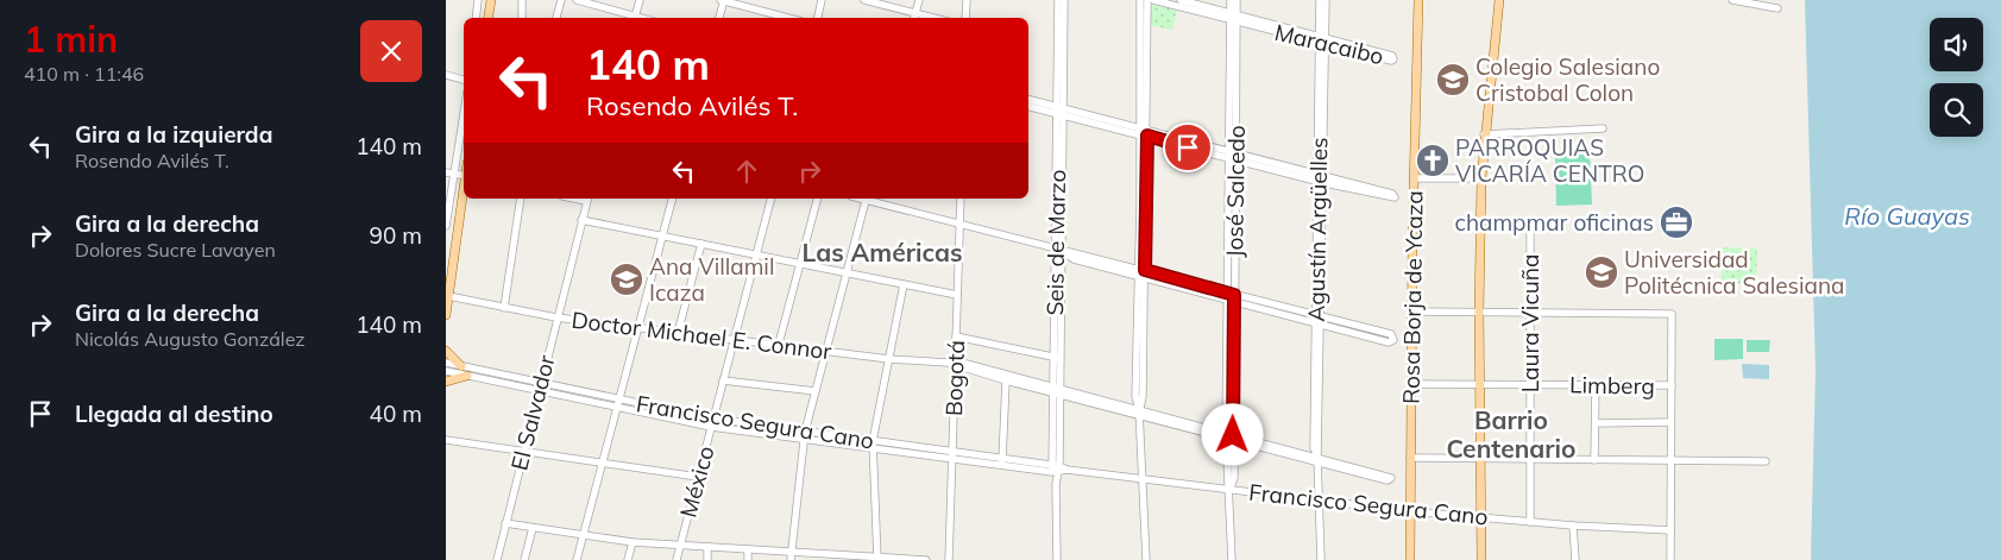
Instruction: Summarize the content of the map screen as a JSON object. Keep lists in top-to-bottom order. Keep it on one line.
{"streets":{"main road":["Rosa Borja de Ycaza"],"street":["Maracaibo","José Salcedo","Agustín Argüelles","Seis de Marzo","Laura Vicuña","Doctor Michael E. Connor","Bogotá","Limberg","El Salvador","Francisco Segura Cano","México"]},"crossings":[["Maracaibo","José Salcedo"],["Maracaibo","Agustín Argüelles"],["José Salcedo","Doctor Michael E. Connor"],["José Salcedo","Francisco Segura Cano"],["Agustín Argüelles","Doctor Michael E. Connor"],["Agustín Argüelles","Francisco Segura Cano"],["Seis de Marzo","Doctor Michael E. Connor"],["Seis de Marzo","Francisco Segura Cano"],["Rosa Borja de Ycaza","Limberg"],["Rosa Borja de Ycaza","Francisco Segura Cano"],["Laura Vicuña","Limberg"],["Laura Vicuña","Francisco Segura Cano"],["Doctor Michael E. Connor","Bogotá"],["Doctor Michael E. Connor","El Salvador"],["Doctor Michael E. Connor","México"],["Bogotá","Francisco Segura Cano"],["El Salvador","Francisco Segura Cano"],["Francisco Segura Cano","México"]],"districts":["Las Américas","Barrio Centenario"],"water":["Río Guayas"],"places":{"school or university":["Colegio Salesiano Cristobal Colon","Universidad Politécnica Salesiana","Ana Villamil Icaza"],"church":["PARROQUIAS VICARÍA CENTRO"],"office":["champmar oficinas"]},"page":{"heading":["1 min","410 m · 11:46"],"turn":["140 m","Rosendo Avilés T."],"list":[{"name":"Gira a la izquierda","note":"Rosendo Avilés T.","value":"140 m"},{"name":"Gira a la derecha","note":"Dolores Sucre Lavayen","value":"90 m"},{"name":"Gira a la derecha","note":"Nicolás Augusto González","value":"140 m"},{"name":"Llegada al destino","value":"40 m"}]}}
